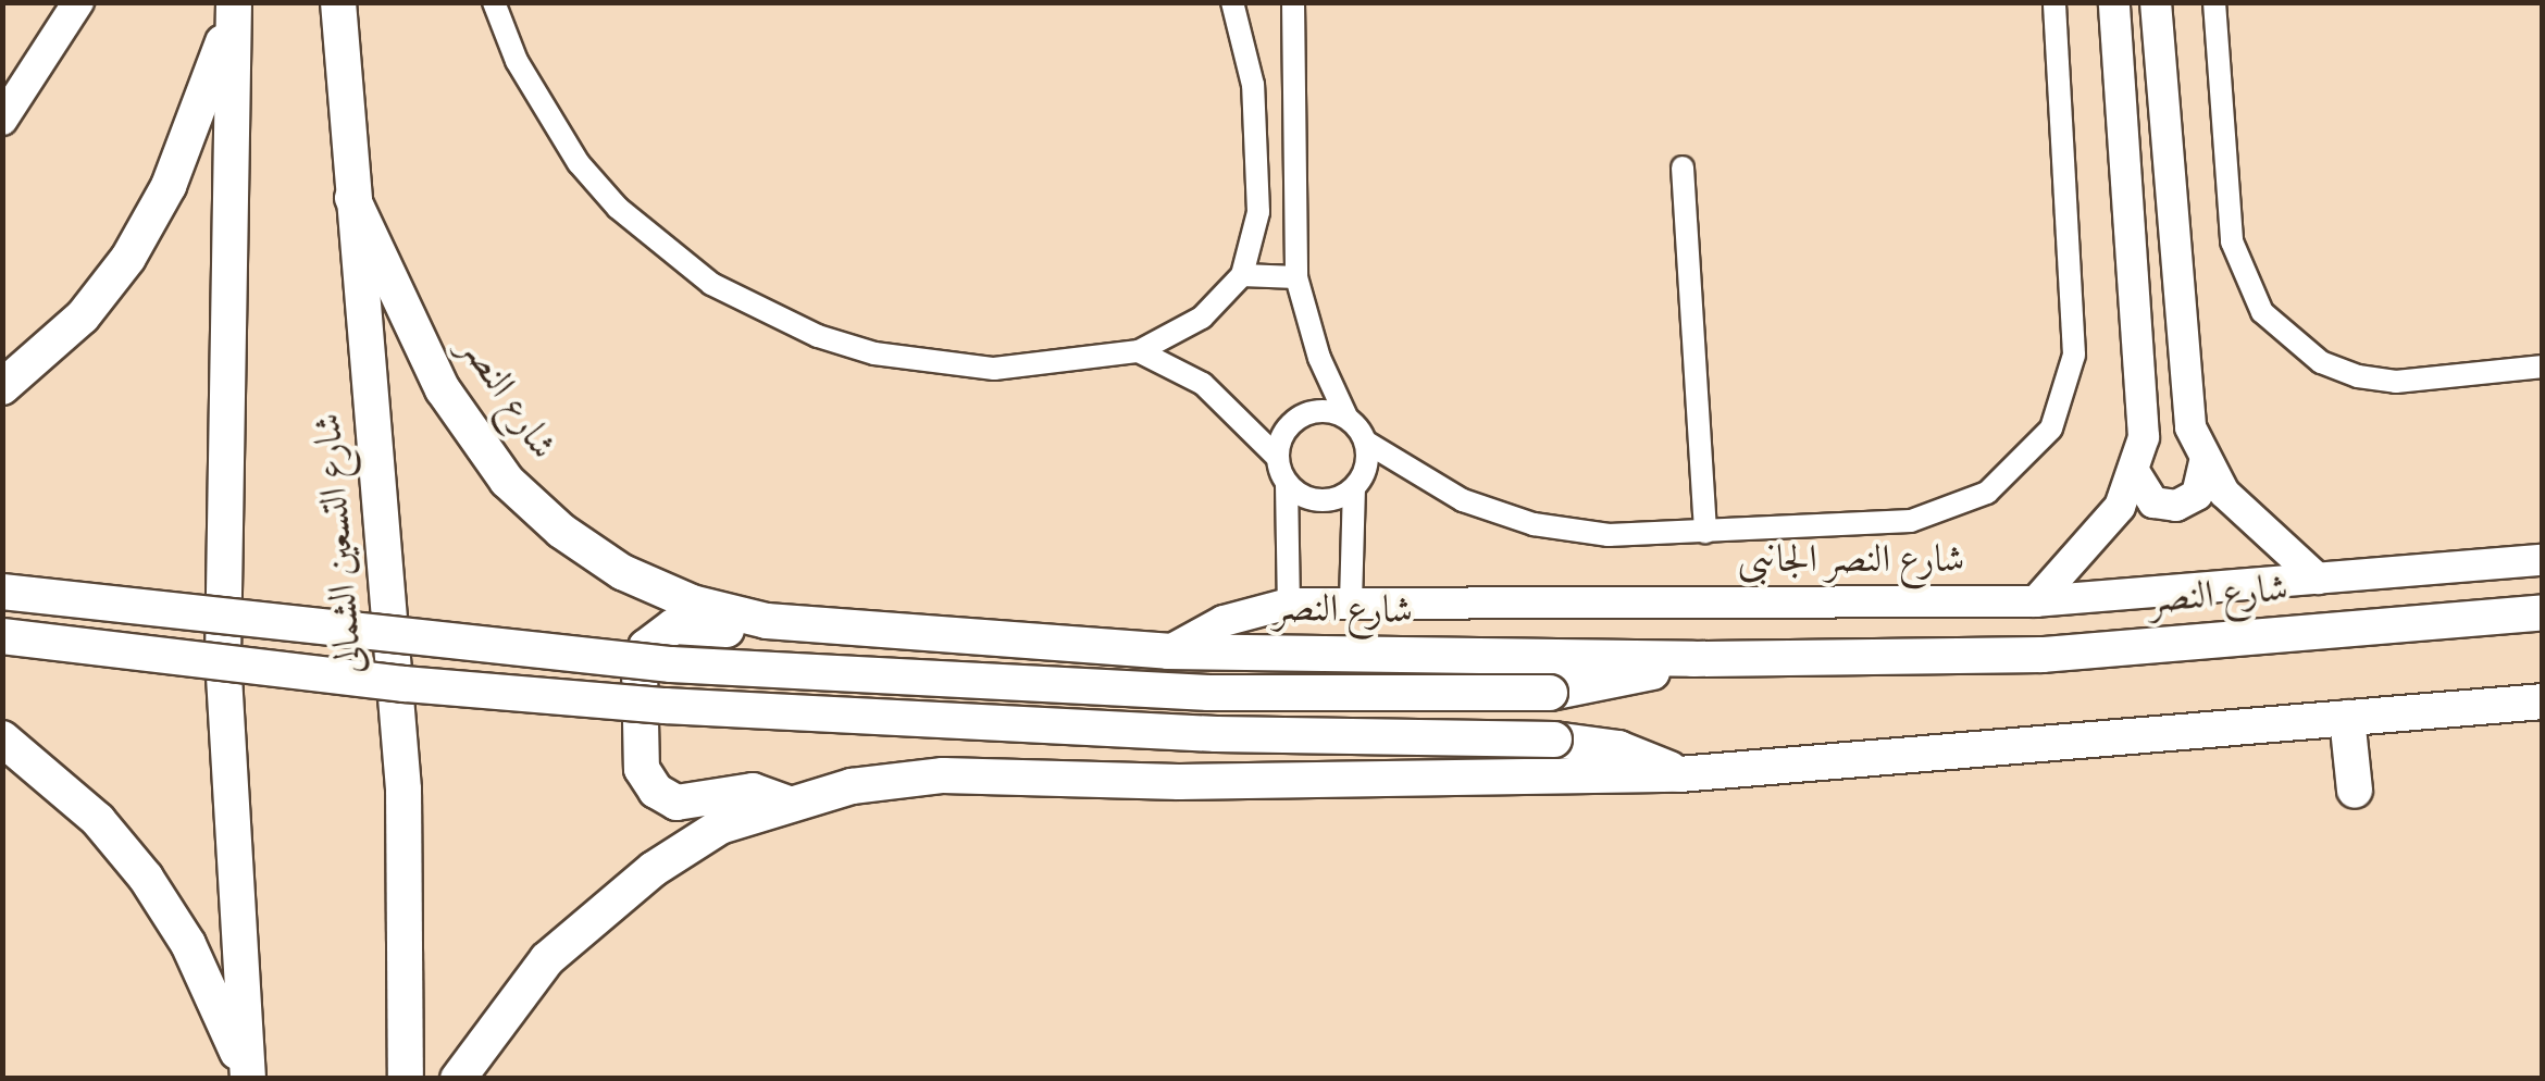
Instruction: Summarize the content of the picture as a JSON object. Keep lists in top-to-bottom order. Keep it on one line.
{"streets":{"main road":["شارع النصر","شارع التسعين الشمالى"],"street":["شارع النصر الجانبى"]},"crossings":[["شارع النصر","شارع التسعين الشمالى"],["شارع النصر","شارع النصر الجانبى"]]}
